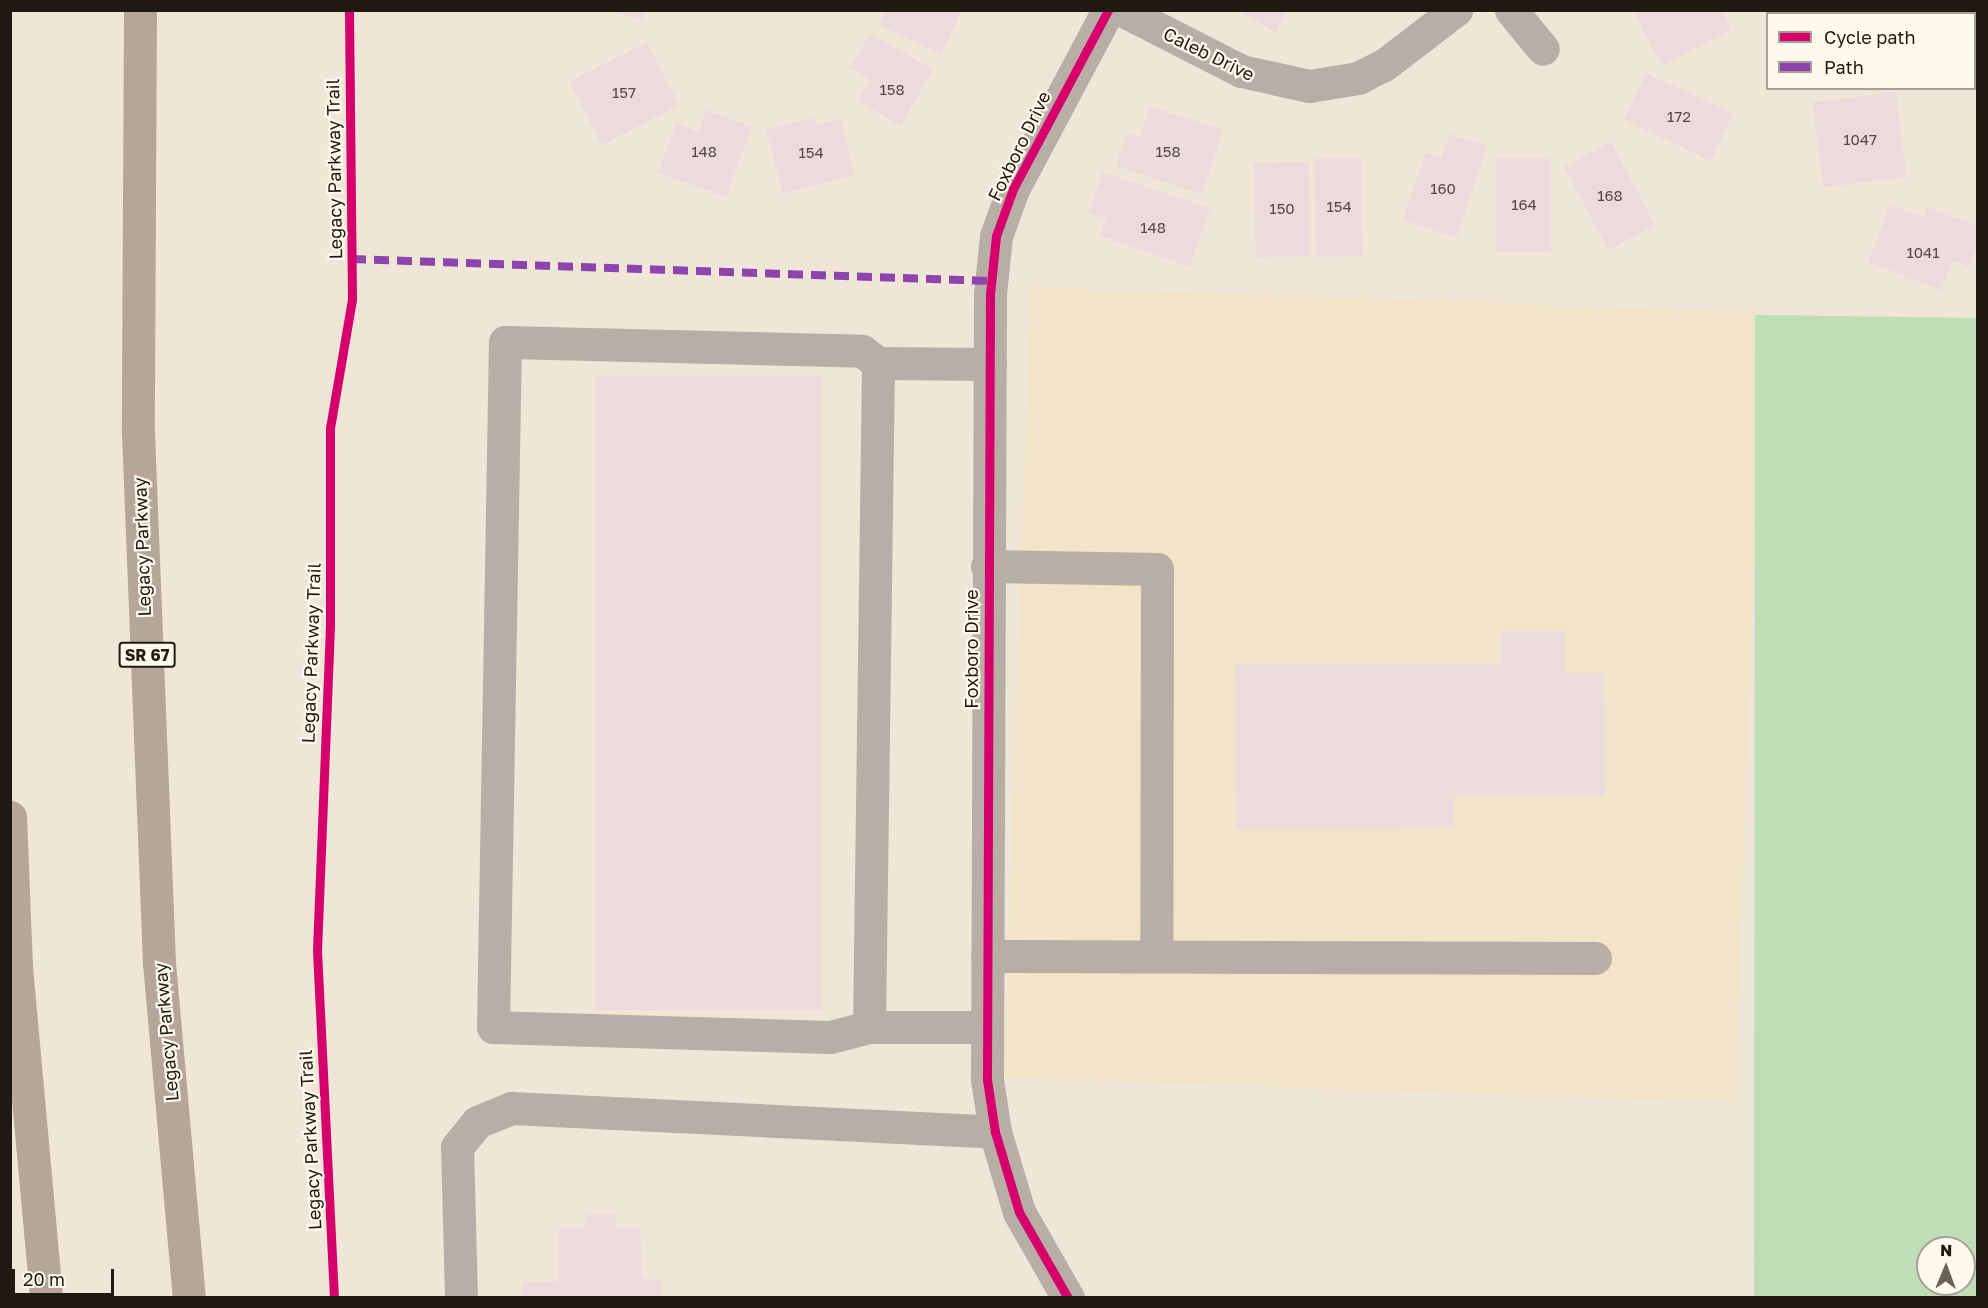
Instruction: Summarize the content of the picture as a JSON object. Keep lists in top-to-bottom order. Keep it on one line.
{"streets":{"highway":["Legacy Parkway","SR 67"],"street":["Caleb Drive","Foxboro Drive"],"cycle path":["Legacy Parkway Trail"]},"house_numbers":["158","157","172","1047","148","158","154","160","168","164","154","150","148","1041"],"legend":["Cycle path","Path"],"scale_bar":"20 m","north":"top"}
